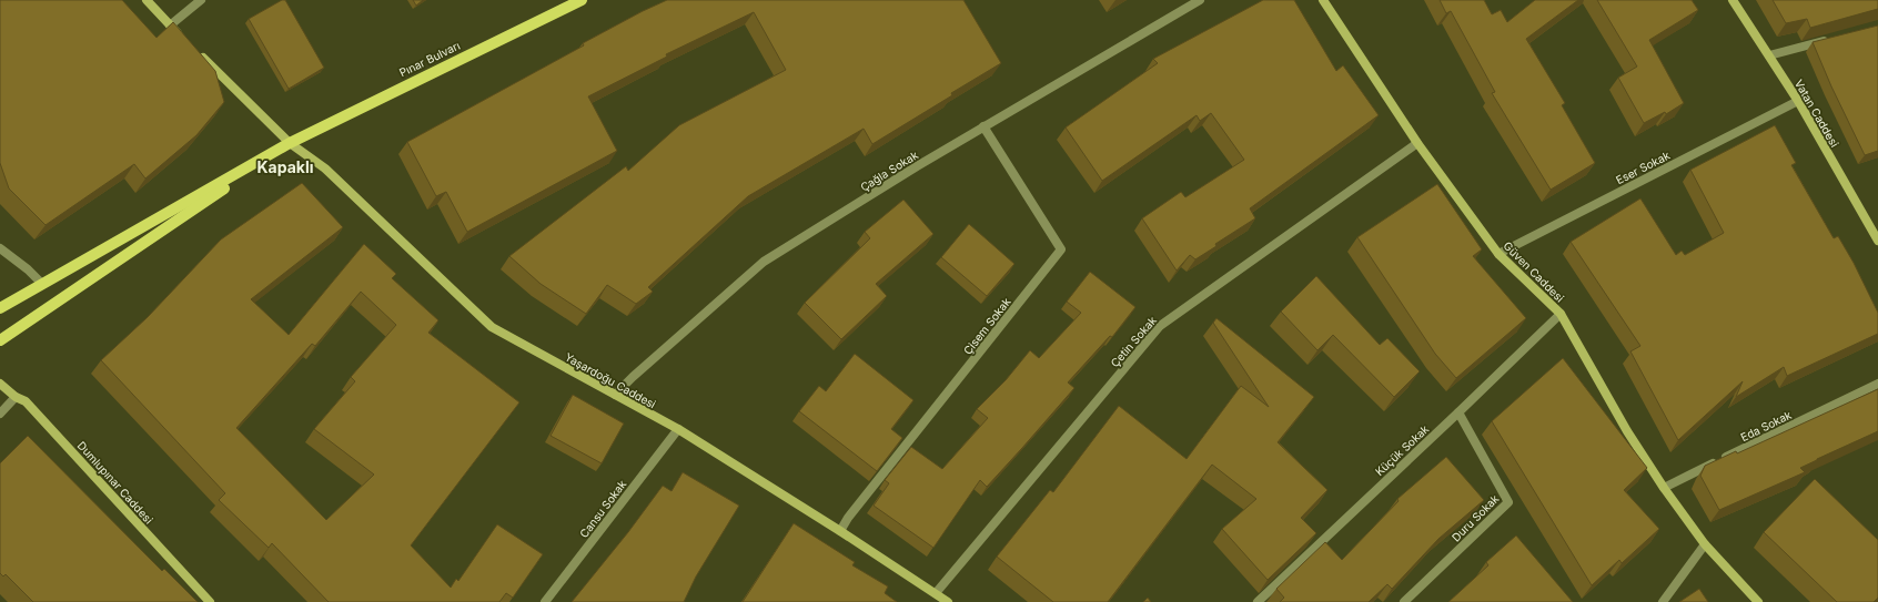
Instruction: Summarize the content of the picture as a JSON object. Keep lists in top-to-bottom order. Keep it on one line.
{"streets":{"main road":["Pınar Bulvarı"],"street":["Vatan Caddesi","Eser Sokak","Çağla Sokak","Güven Caddesi","Çisem Sokak","Çetin Sokak","Yaşardoğu Caddesi","Eda Sokak","Küçük Sokak","Dumlupınar Caddesi","Cansu Sokak","Duru Sokak"]},"crossings":[["Pınar Bulvarı","Yaşardoğu Caddesi"],["Vatan Caddesi","Eser Sokak"],["Eser Sokak","Güven Caddesi"],["Çağla Sokak","Çisem Sokak"],["Çağla Sokak","Yaşardoğu Caddesi"],["Güven Caddesi","Çetin Sokak"],["Güven Caddesi","Eda Sokak"],["Güven Caddesi","Küçük Sokak"],["Çisem Sokak","Yaşardoğu Caddesi"],["Çetin Sokak","Yaşardoğu Caddesi"],["Yaşardoğu Caddesi","Cansu Sokak"],["Küçük Sokak","Duru Sokak"]],"districts":["Kapaklı"]}
